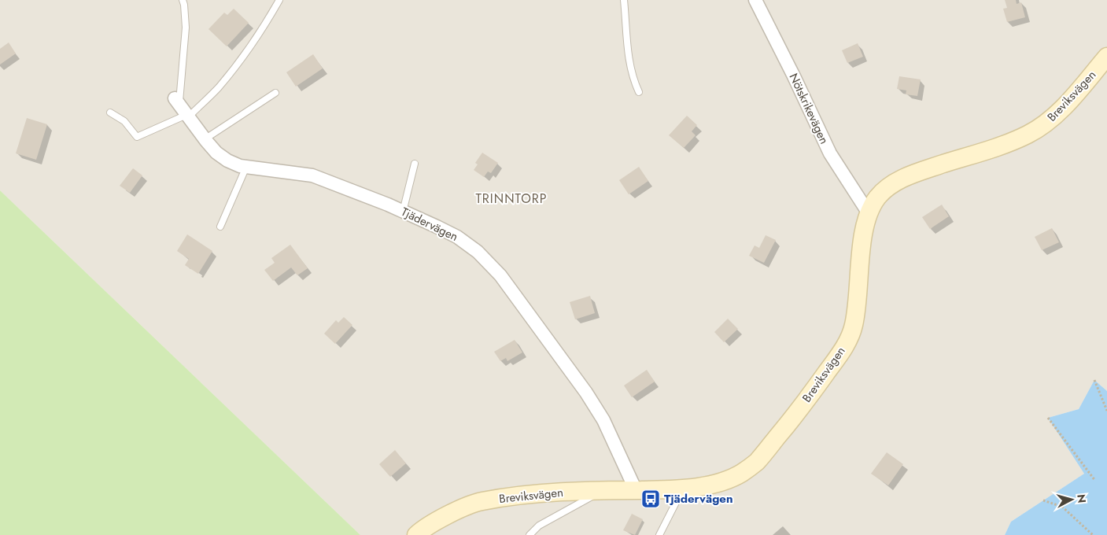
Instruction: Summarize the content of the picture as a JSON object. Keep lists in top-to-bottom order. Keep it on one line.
{"streets":{"main road":["Breviksvägen"],"street":["Nötskrikevägen","Tjädervägen"]},"crossings":[["Breviksvägen","Nötskrikevägen"],["Breviksvägen","Tjädervägen"]],"districts":["TRINNTORP"],"places":{"bus stop":["Tjädervägen"]},"north":"right"}
